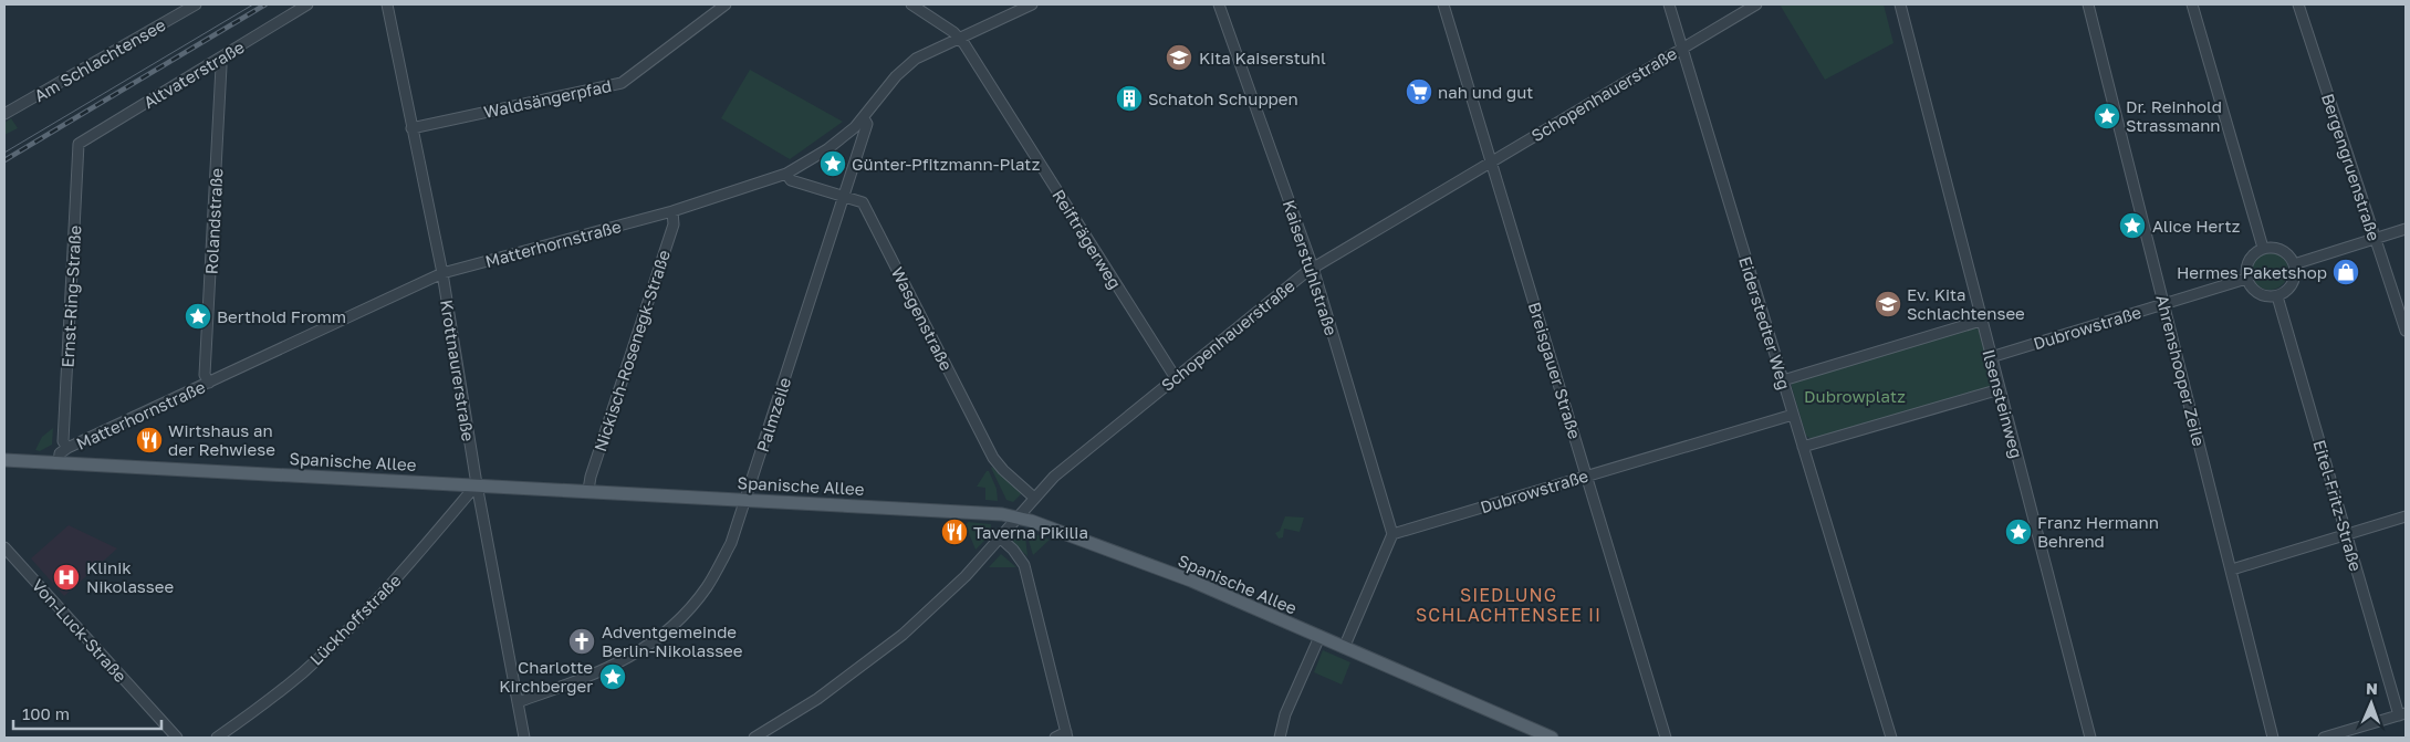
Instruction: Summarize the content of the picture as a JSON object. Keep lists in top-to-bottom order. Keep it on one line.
{"streets":{"main road":["Spanische Allee"],"street":["Am Schlachtensee","Altvaterstraße","Schopenhauerstraße","Waldsängerpfad","Bergengruenstraße","Rolandstraße","Reifträgerweg","Matterhornstraße","Kaiserstuhlstraße","Ernst-Ring-Straße","Wasgenstraße","Eiderstedter Weg","Dubrowstraße","Nickisch-Rosenegk-Straße","Krottnaurerstraße","Breisgauer Straße","Ahrenshooper Zeile","Ilsensteinweg","Palmzeile","Eitel-Fritz-Straße","Lückhoffstraße","Von-Luck-Straße"]},"crossings":[["Altvaterstraße","Rolandstraße"],["Altvaterstraße","Ernst-Ring-Straße"],["Schopenhauerstraße","Reifträgerweg"],["Schopenhauerstraße","Kaiserstuhlstraße"],["Schopenhauerstraße","Wasgenstraße"],["Schopenhauerstraße","Eiderstedter Weg"],["Schopenhauerstraße","Breisgauer Straße"],["Schopenhauerstraße","Spanische Allee"],["Waldsängerpfad","Krottnaurerstraße"],["Rolandstraße","Matterhornstraße"],["Reifträgerweg","Matterhornstraße"],["Matterhornstraße","Ernst-Ring-Straße"],["Matterhornstraße","Wasgenstraße"],["Matterhornstraße","Nickisch-Rosenegk-Straße"],["Matterhornstraße","Krottnaurerstraße"],["Matterhornstraße","Palmzeile"],["Matterhornstraße","Spanische Allee"],["Kaiserstuhlstraße","Dubrowstraße"],["Wasgenstraße","Palmzeile"],["Eiderstedter Weg","Dubrowstraße"],["Dubrowstraße","Breisgauer Straße"],["Dubrowstraße","Ahrenshooper Zeile"],["Dubrowstraße","Ilsensteinweg"],["Dubrowstraße","Eitel-Fritz-Straße"],["Nickisch-Rosenegk-Straße","Spanische Allee"],["Krottnaurerstraße","Palmzeile"],["Krottnaurerstraße","Spanische Allee"],["Krottnaurerstraße","Lückhoffstraße"],["Palmzeile","Spanische Allee"],["Spanische Allee","Lückhoffstraße"]],"districts":["SIEDLUNG SCHLACHTENSEE II"],"parks":["Dubrowplatz"],"places":{"school or university":["Kita Kaiserstuhl","Ev. Kita Schlachtensee"],"supermarket":["nah und gut"],"building":["Schatoh Schuppen"],"place":["Dr. Reinhold Strassmann","Günter-Pfitzmann-Platz","Alice Hertz","Berthold Fromm","Franz Hermann Behrend","Charlotte Kirchberger"],"shop":["Hermes Paketshop"],"restaurant":["Wirtshaus an der Rehwiese","Taverna Pikilia"],"hospital":["Klinik Nikolassee"],"church":["Adventgemeinde Berlin-Nikolassee"]},"scale_bar":"100 m","north":"top"}
